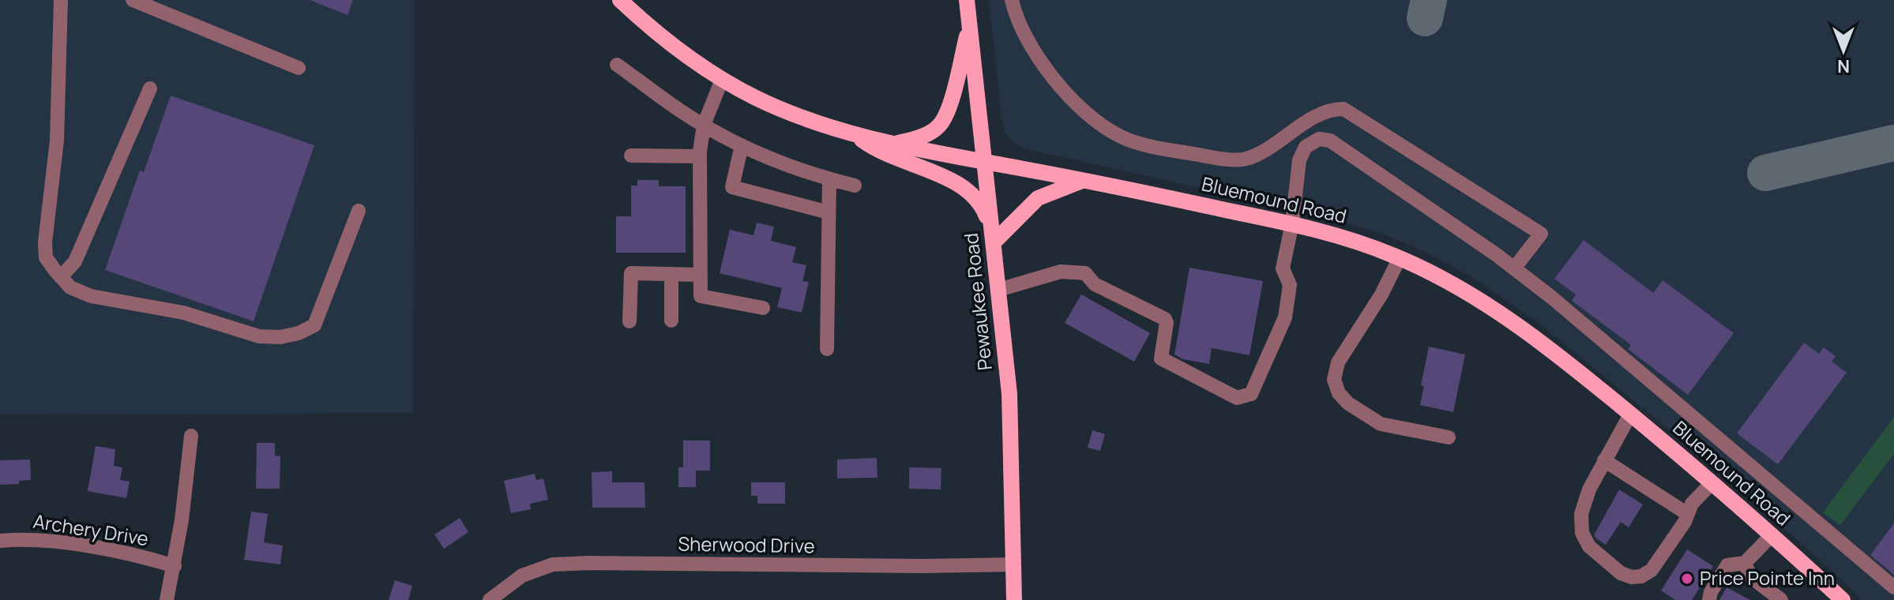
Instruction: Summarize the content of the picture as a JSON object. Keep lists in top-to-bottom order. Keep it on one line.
{"streets":{"main road":["Bluemound Road","Pewaukee Road"],"street":["Archery Drive","Sherwood Drive"]},"crossings":[["Bluemound Road","Pewaukee Road"],["Pewaukee Road","Sherwood Drive"]],"places":["Price Pointe Inn"],"north":"bottom"}
